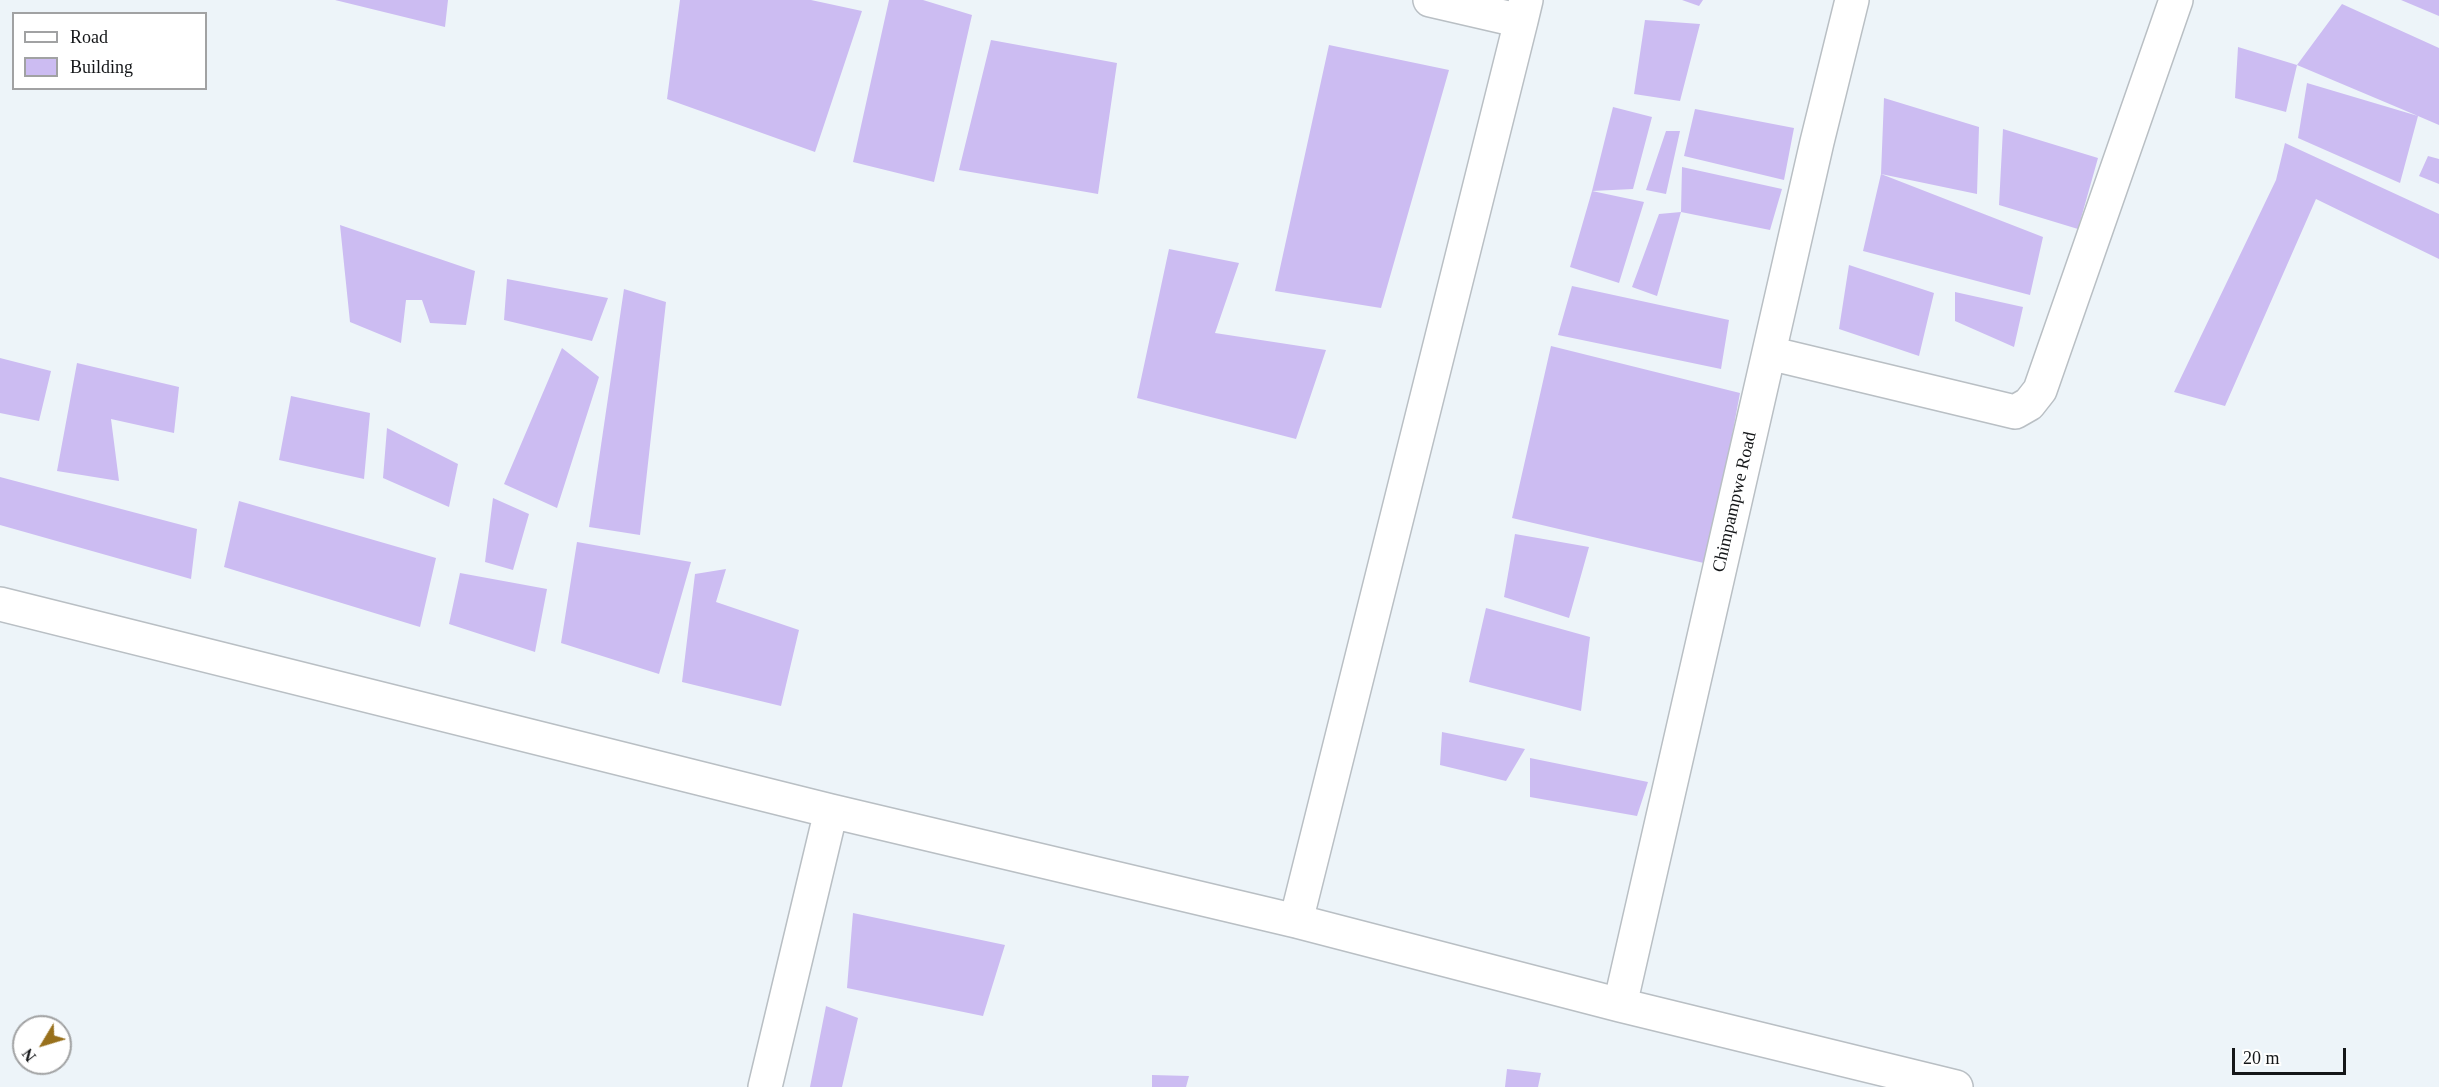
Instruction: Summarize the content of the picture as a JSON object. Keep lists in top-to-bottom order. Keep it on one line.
{"streets":{"street":["Chimpampwe Road"]},"legend":["Road","Building"],"scale_bar":"20 m","north":"bottom left"}
